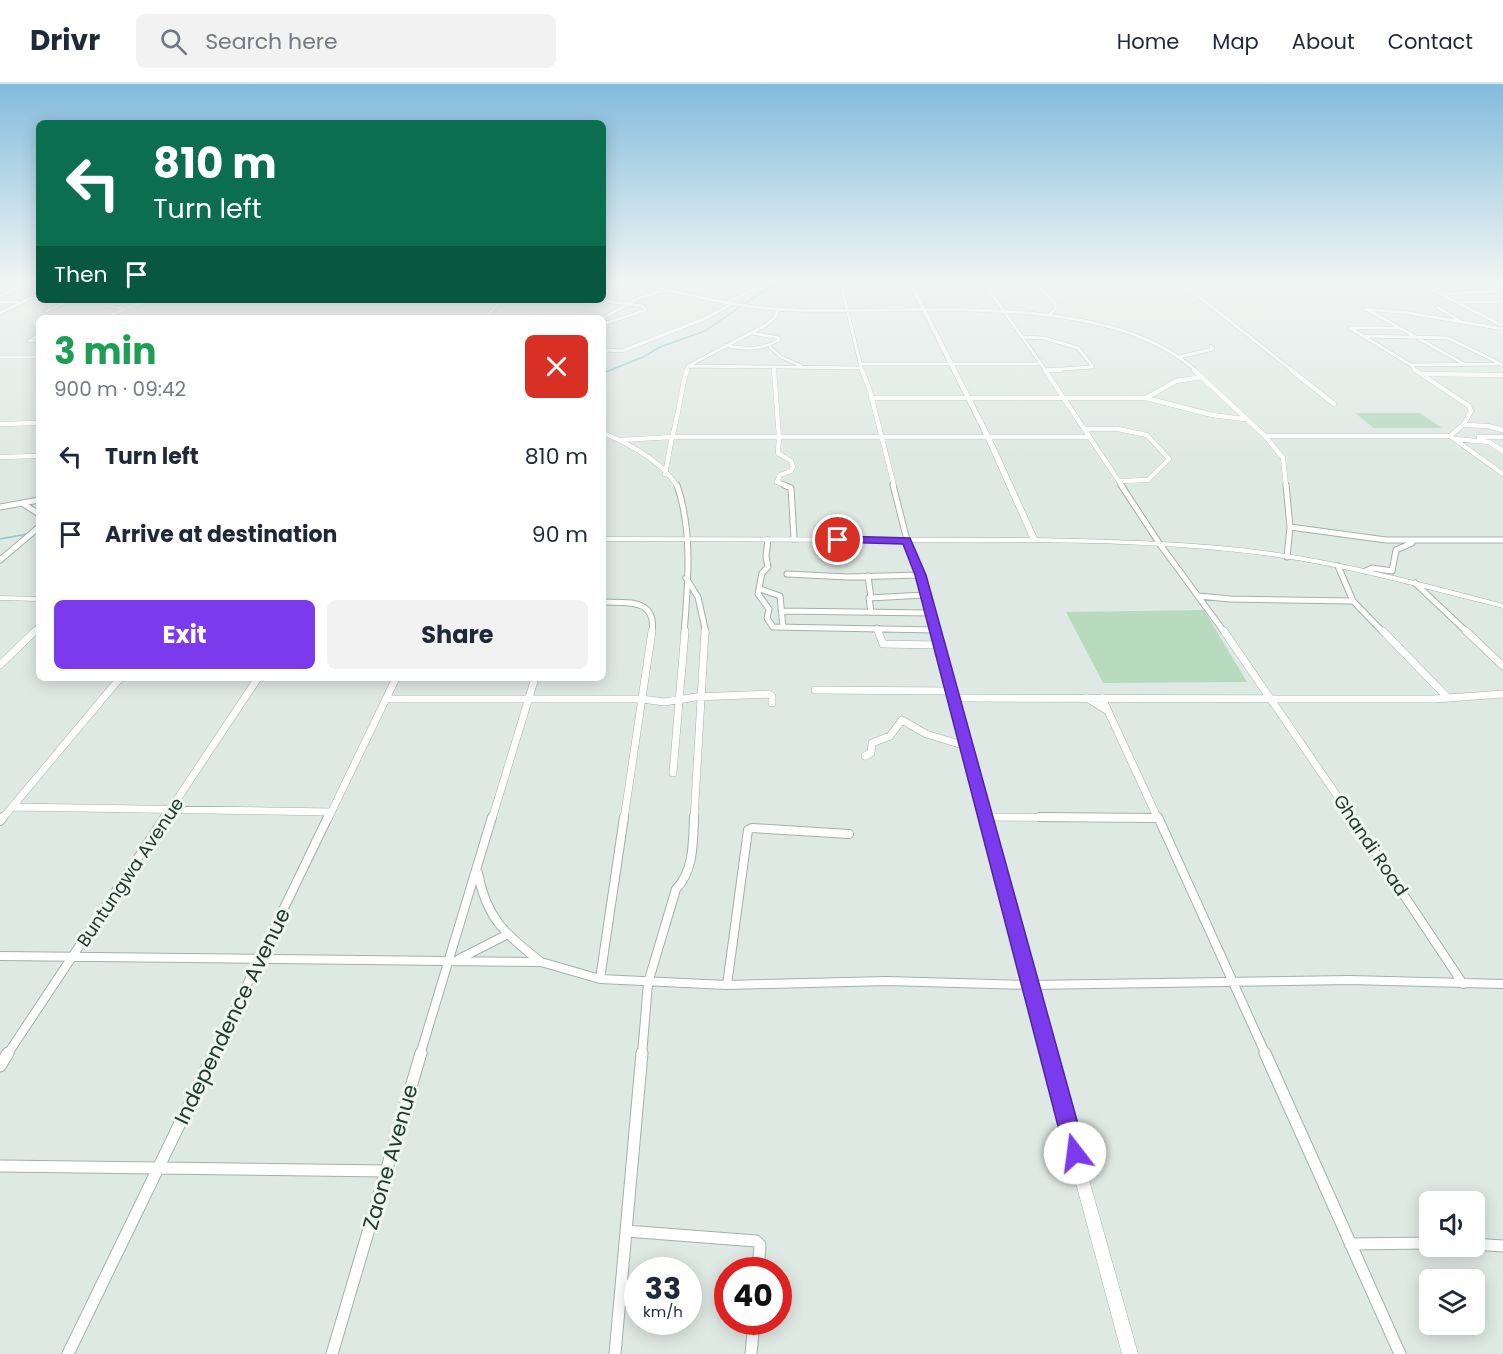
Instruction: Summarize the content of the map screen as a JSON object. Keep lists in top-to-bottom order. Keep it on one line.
{"streets":{"street":["Ghandi Road","Buntungwa Avenue","Independence Avenue","Zaone Avenue"]},"page":{"header":"Drivr","search":"Search here","nav":["Home","Map","About","Contact"],"turn":["810 m","Turn left"],"then":"Then","heading":["3 min","900 m · 09:42"],"list":[{"name":"Turn left","value":"810 m"},{"name":"Arrive at destination","value":"90 m"}],"buttons":["Exit","Share"],"speed":"33 km/h","limit":"40"}}
